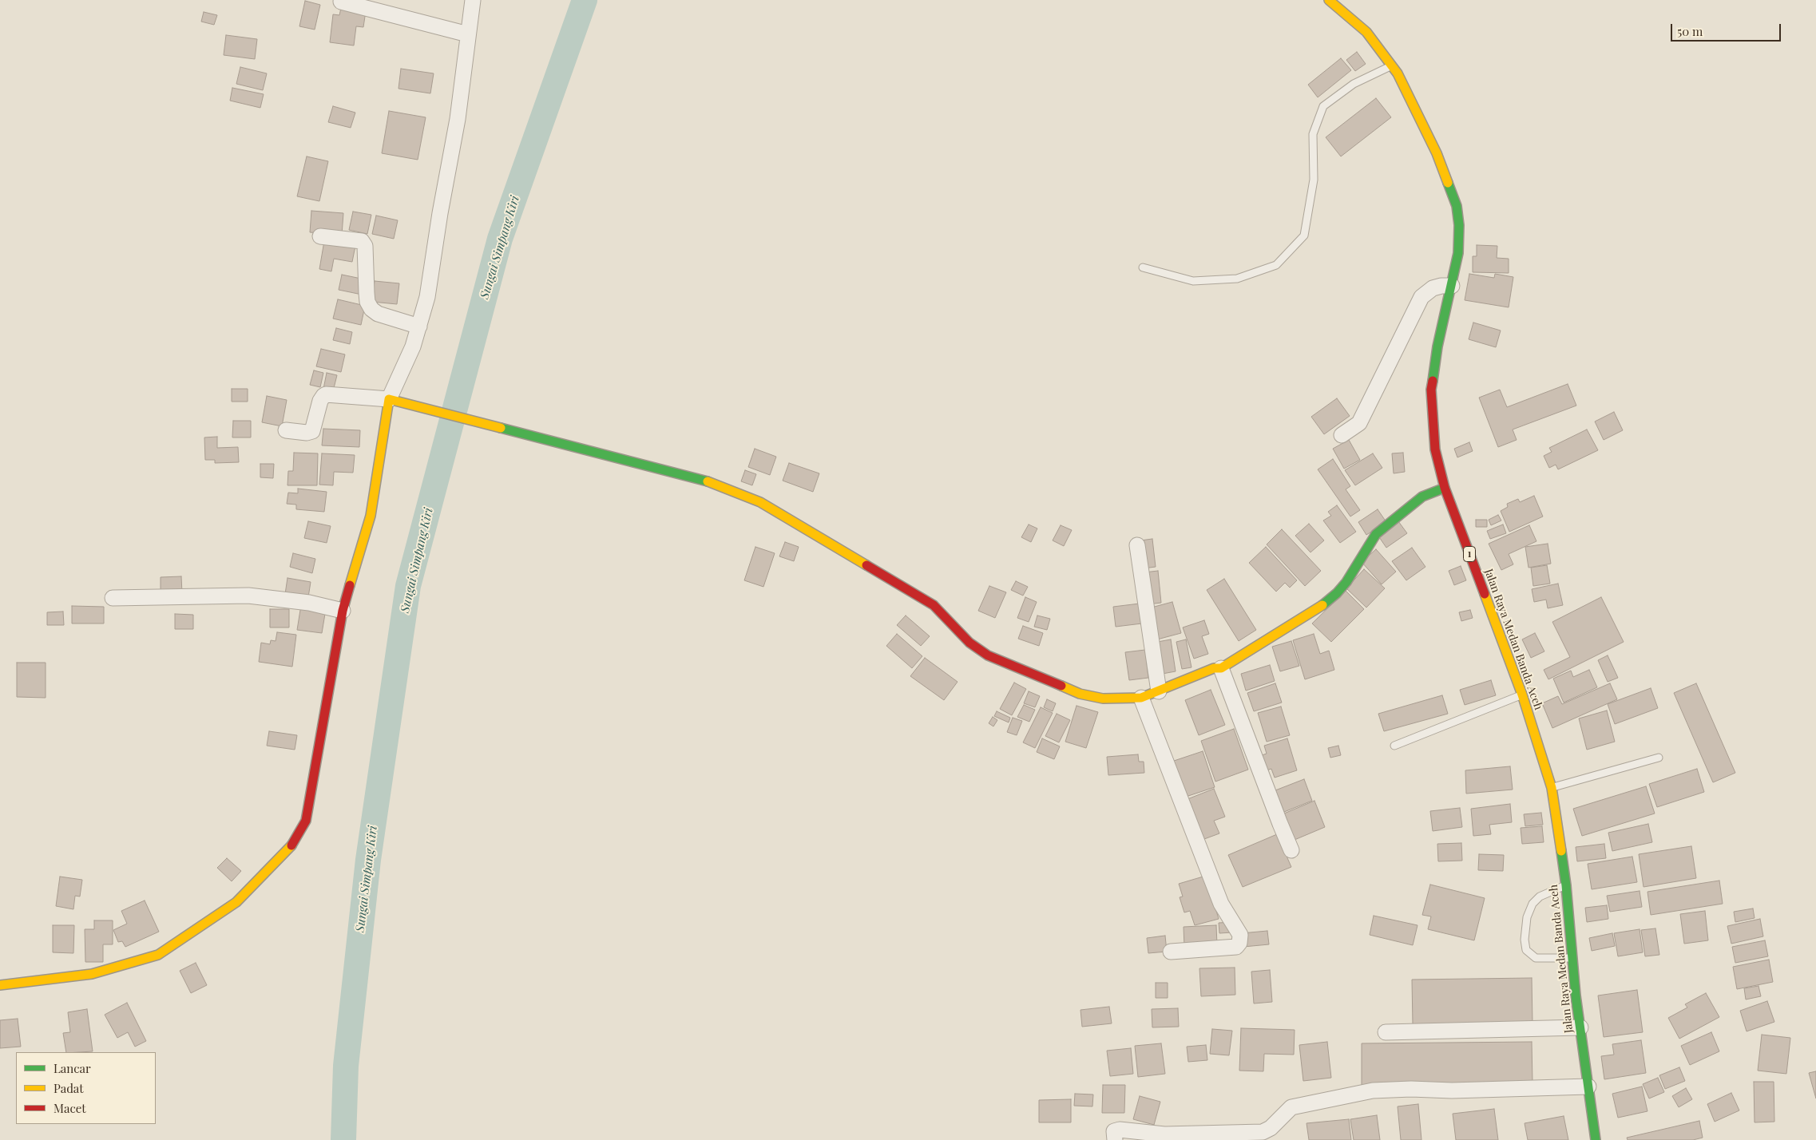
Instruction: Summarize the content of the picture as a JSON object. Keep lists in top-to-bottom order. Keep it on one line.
{"streets":{"main road":["1","Jalan Raya Medan Banda Aceh"]},"water":["Sungai Simpang Kiri"],"legend":["Lancar","Padat","Macet"],"scale_bar":"50 m"}
